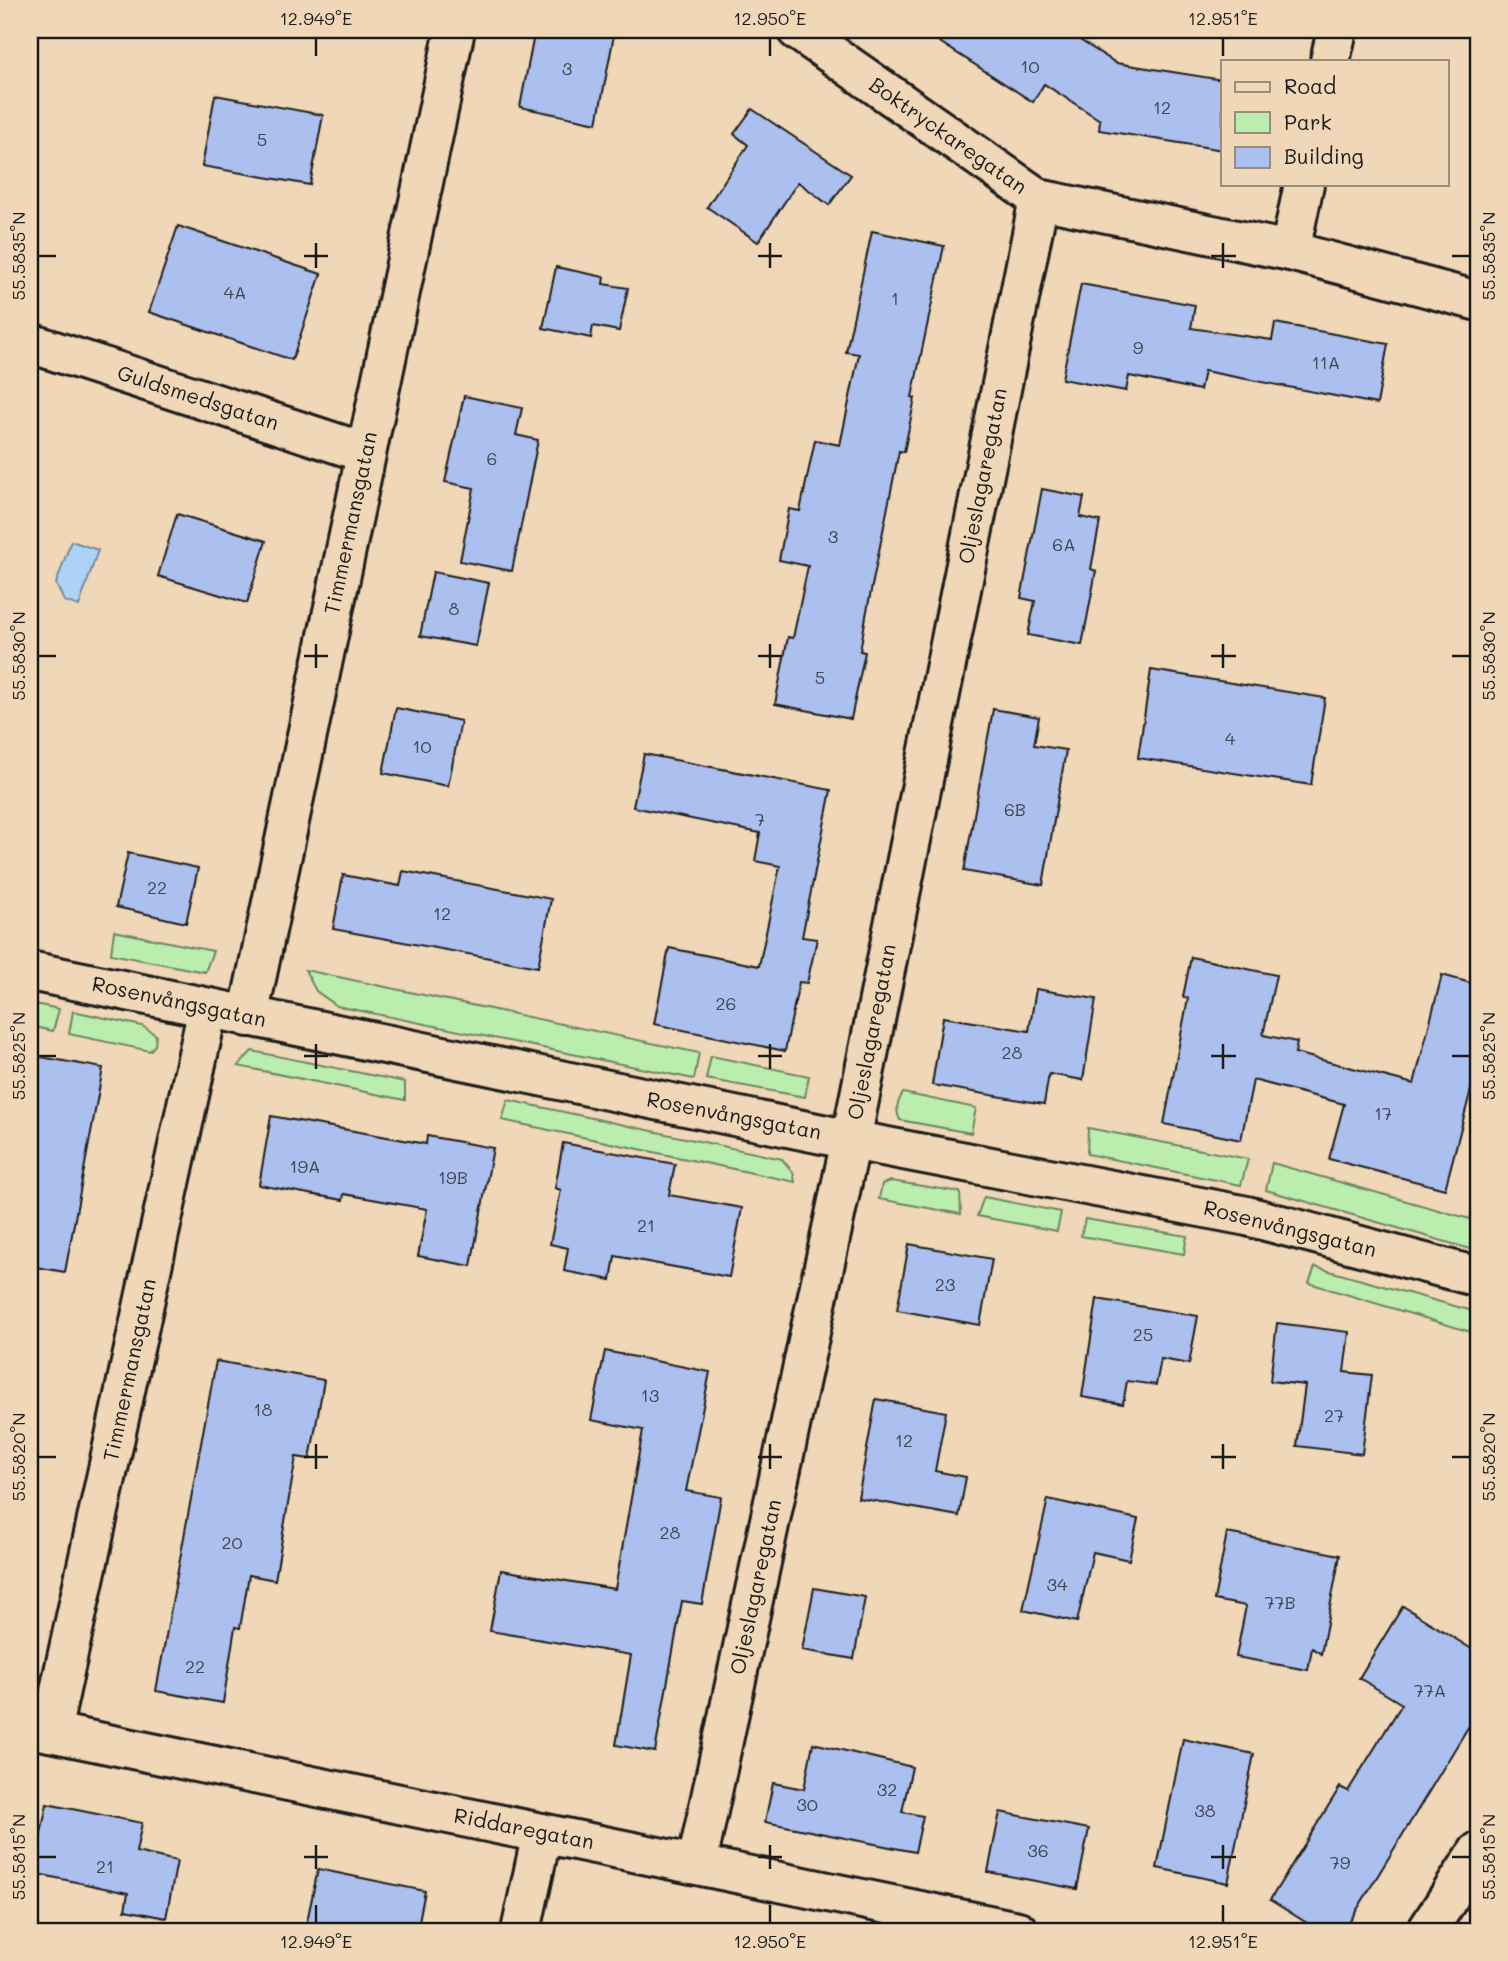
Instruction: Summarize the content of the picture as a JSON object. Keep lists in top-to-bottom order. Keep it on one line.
{"streets":{"street":["Boktryckaregatan","Guldsmedsgatan","Oljeslagaregatan","Timmermansgatan","Rosenvångsgatan","Riddaregatan"]},"crossings":[["Boktryckaregatan","Oljeslagaregatan"],["Guldsmedsgatan","Timmermansgatan"],["Oljeslagaregatan","Rosenvångsgatan"],["Oljeslagaregatan","Riddaregatan"],["Timmermansgatan","Rosenvångsgatan"],["Timmermansgatan","Riddaregatan"]],"house_numbers":["10","3","12","5","4A","1","9","11A","6","3","6A","8","5","4","10","6B","7","22","12","26","28","17","19A","19B","21","23","25","13","18","27","12","28","20","34","77B","22","77A","32","30","38","36","79","21"],"legend":["Road","Park","Building"],"coordinates":["12.949°E","12.950°E","12.951°E","55.5835°N","55.5830°N","55.5825°N","55.5820°N","55.5815°N"]}
